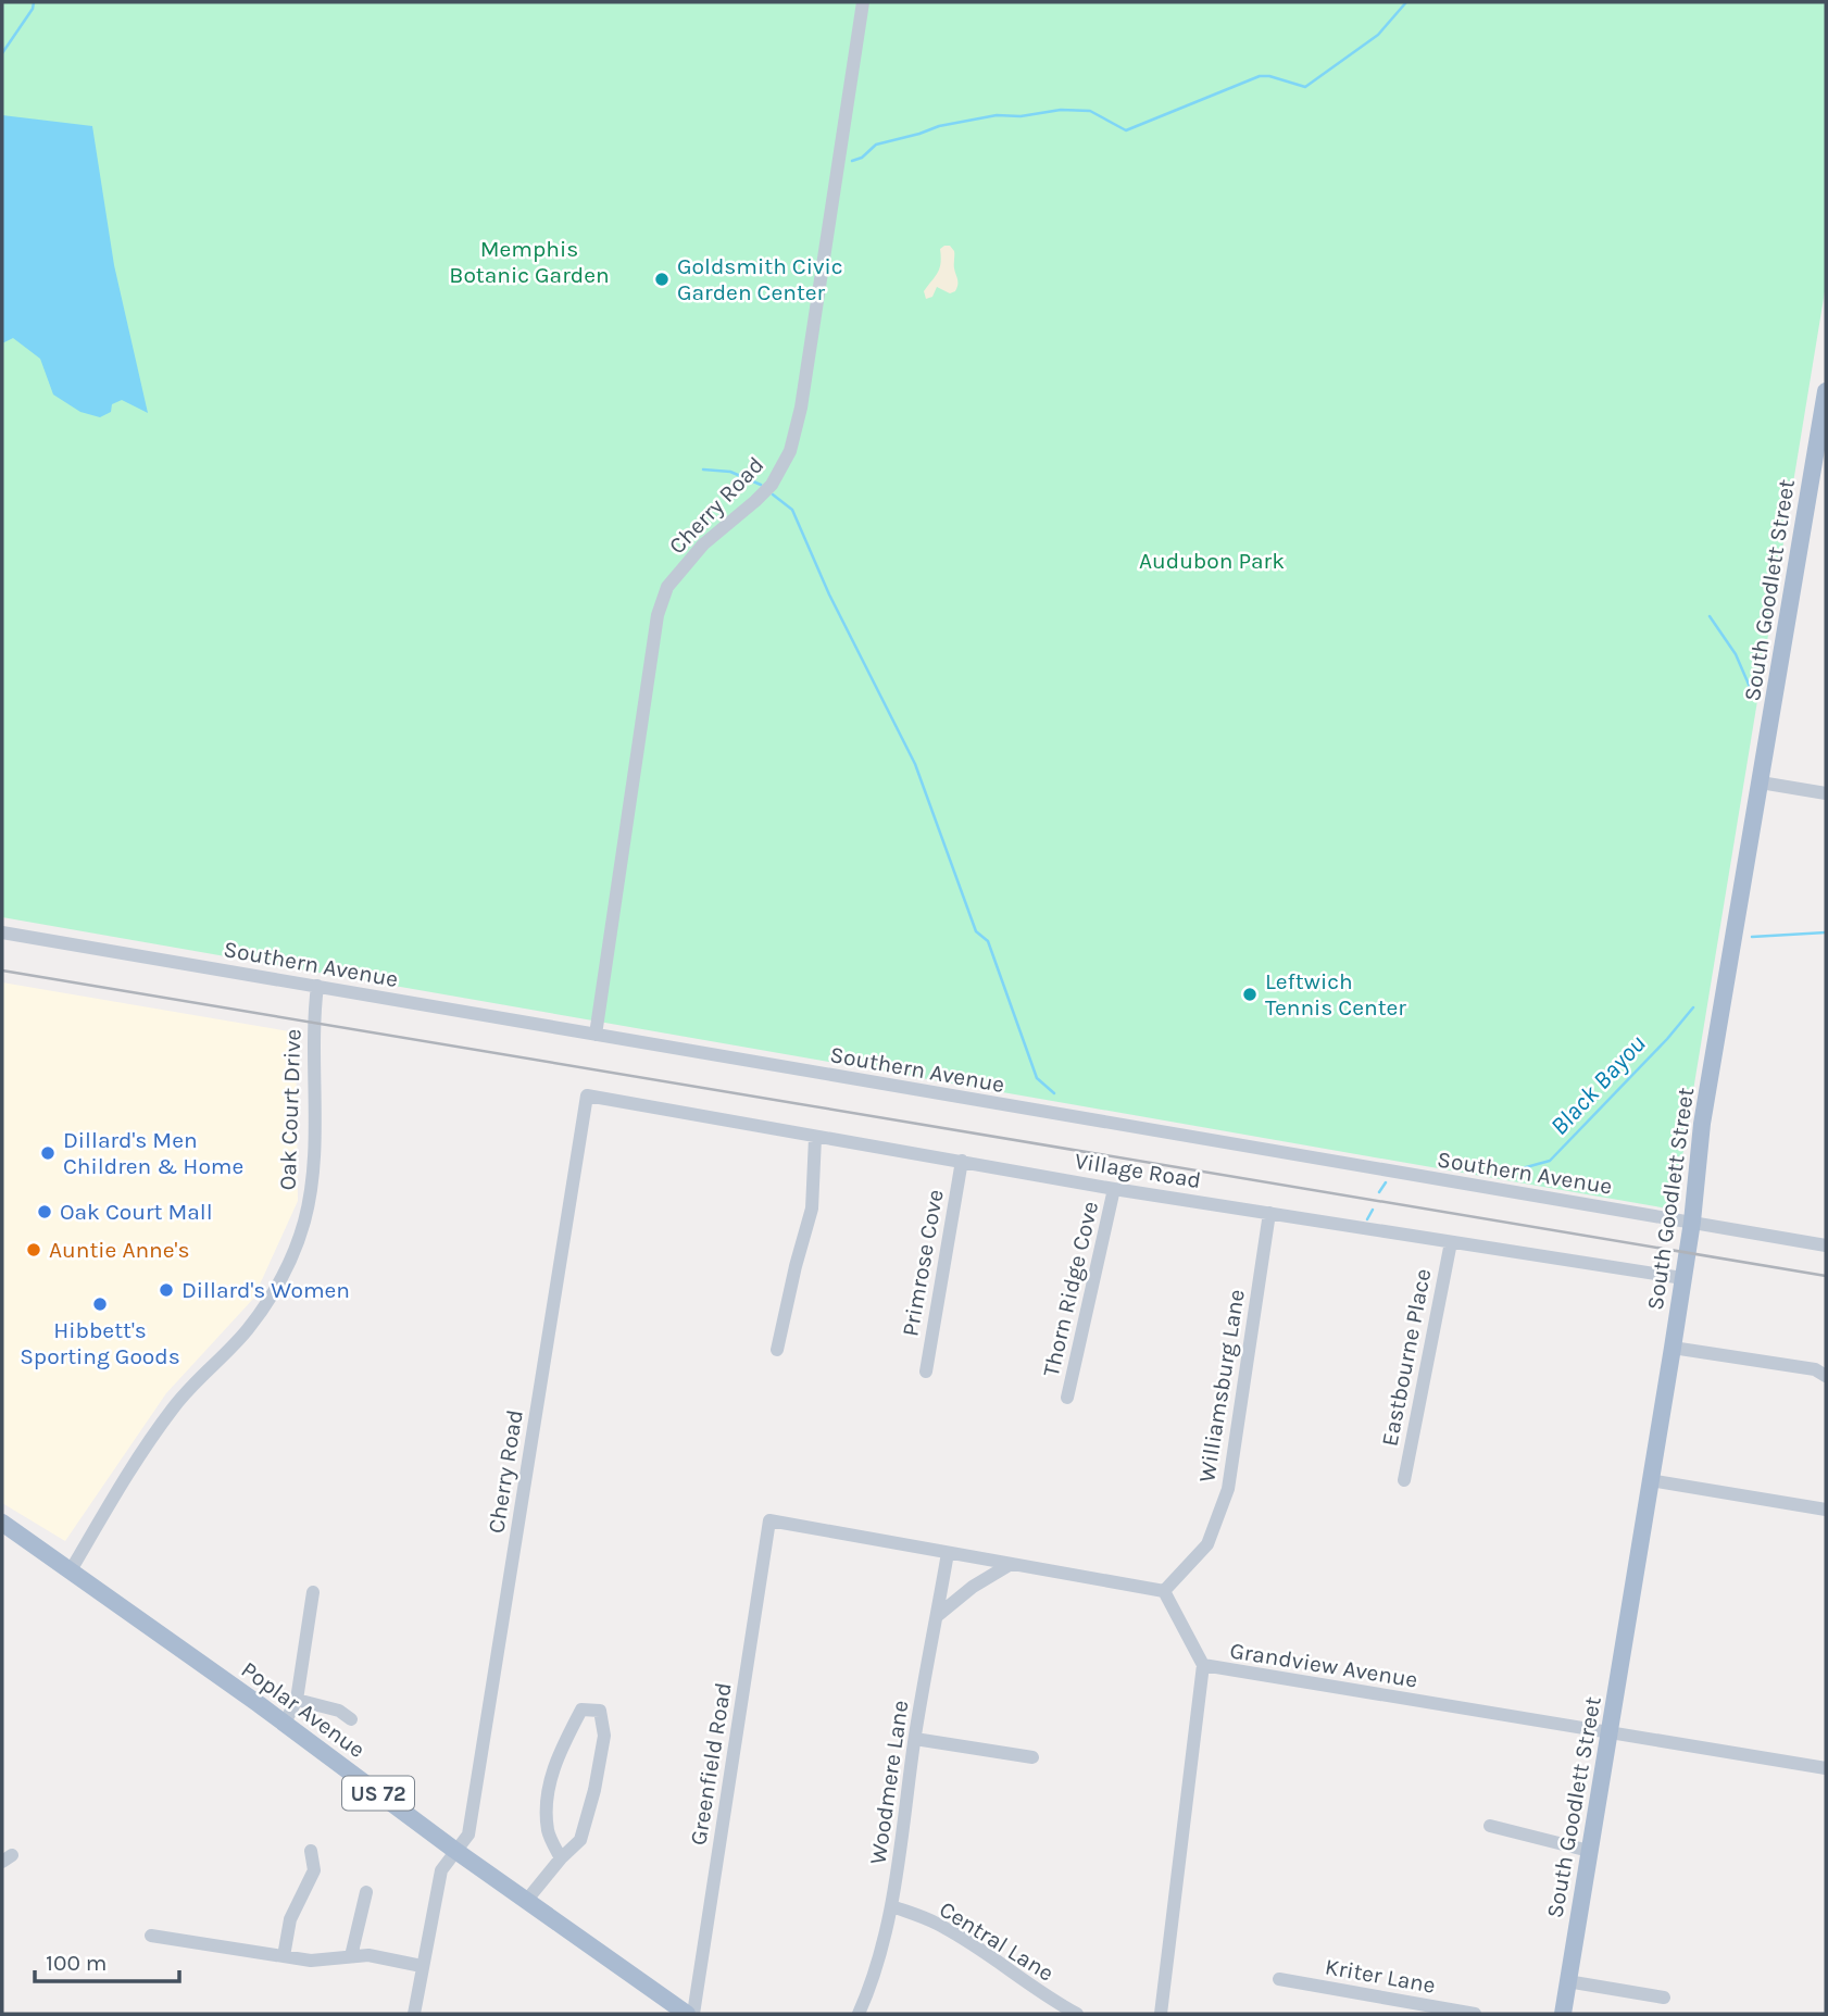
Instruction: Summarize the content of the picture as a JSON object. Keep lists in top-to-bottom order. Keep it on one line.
{"streets":{"main road":["South Goodlett Street","Poplar Avenue","US 72"],"street":["Cherry Road","Southern Avenue","Oak Court Drive","Village Road","Primrose Cove","Thorn Ridge Cove","Eastbourne Place","Williamsburg Lane","Grandview Avenue","Greenfield Road","Woodmere Lane","Central Lane","Kriter Lane"]},"crossings":[["Cherry Road","Southern Avenue"],["Cherry Road","Village Road"],["Cherry Road","Poplar Avenue"],["South Goodlett Street","Southern Avenue"],["South Goodlett Street","Village Road"],["South Goodlett Street","Grandview Avenue"],["Southern Avenue","Oak Court Drive"],["Oak Court Drive","Poplar Avenue"],["Village Road","Primrose Cove"],["Village Road","Thorn Ridge Cove"],["Village Road","Eastbourne Place"],["Village Road","Williamsburg Lane"],["Williamsburg Lane","Grandview Avenue"],["Greenfield Road","Woodmere Lane"],["Woodmere Lane","Central Lane"]],"water":["Black Bayou"],"parks":["Memphis Botanic Garden","Audubon Park"],"places":["Goldsmith Civic Garden Center","Leftwich Tennis Center","Dillard's Men Children & Home","Oak Court Mall","Auntie Anne's","Dillard's Women","Hibbett's Sporting Goods"],"scale_bar":"100 m"}
